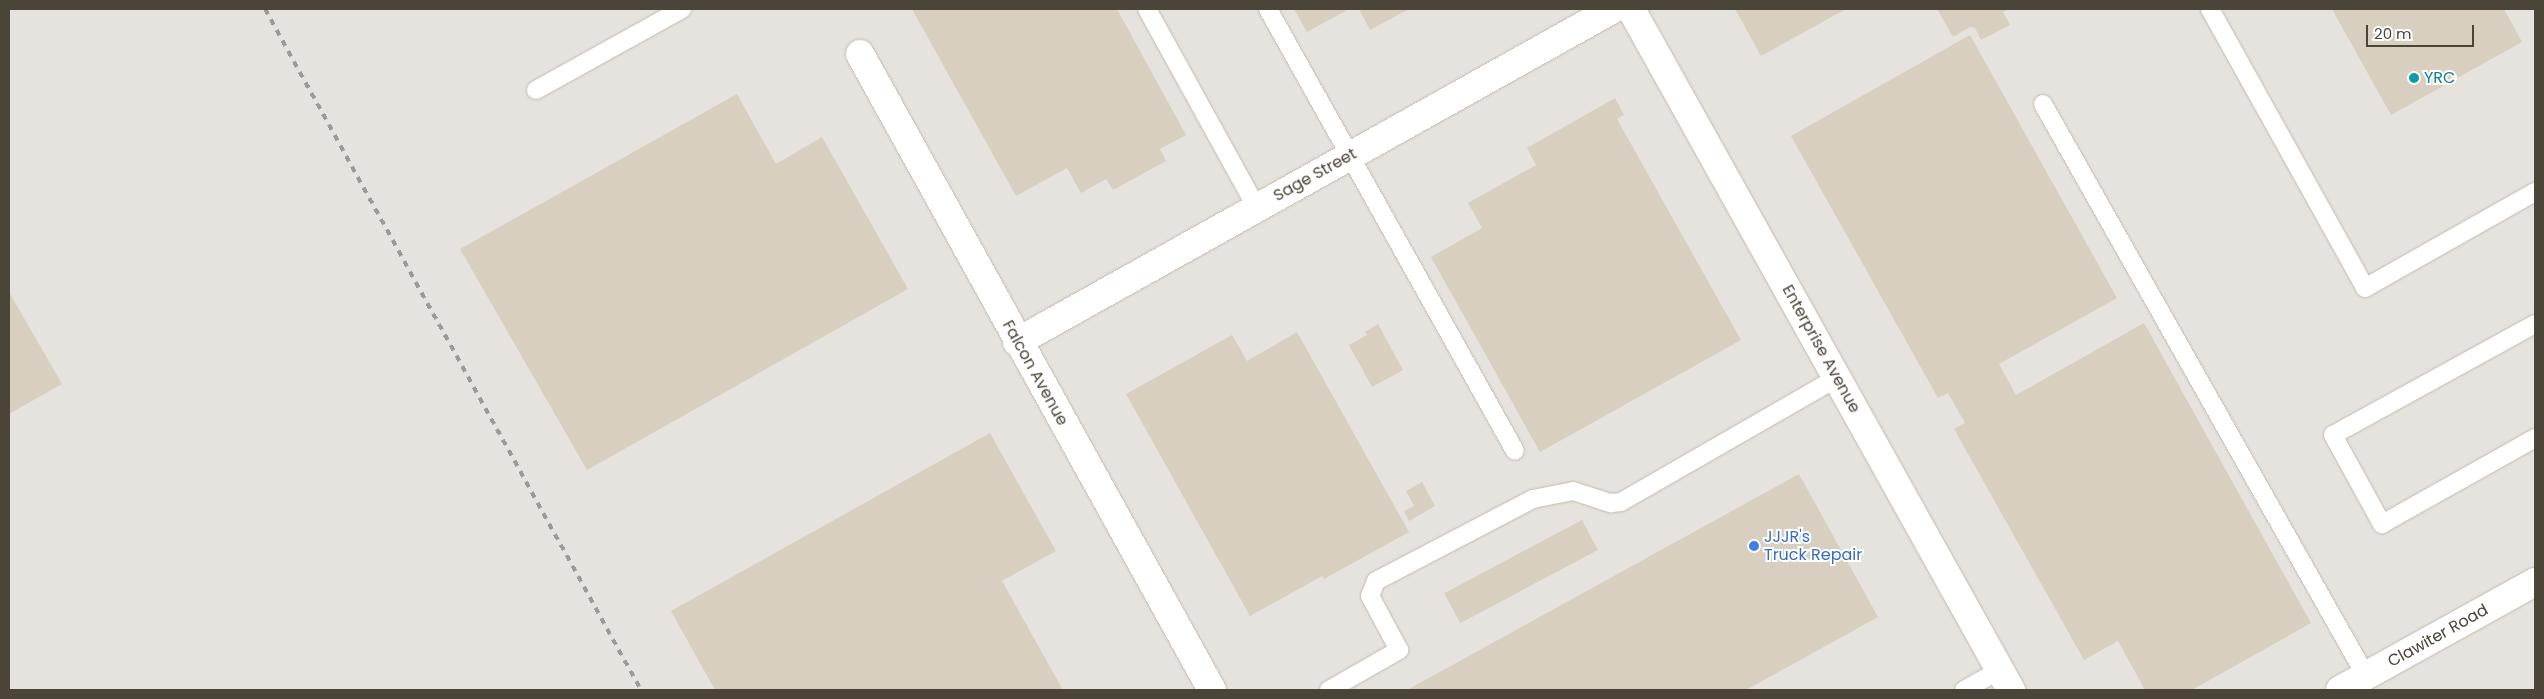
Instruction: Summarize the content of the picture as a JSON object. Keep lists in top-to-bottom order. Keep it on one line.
{"streets":{"street":["Sage Street","Enterprise Avenue","Falcon Avenue","Clawiter Road"]},"crossings":[["Sage Street","Falcon Avenue"]],"places":["YRC","JJJR's Truck Repair"],"scale_bar":"20 m"}
